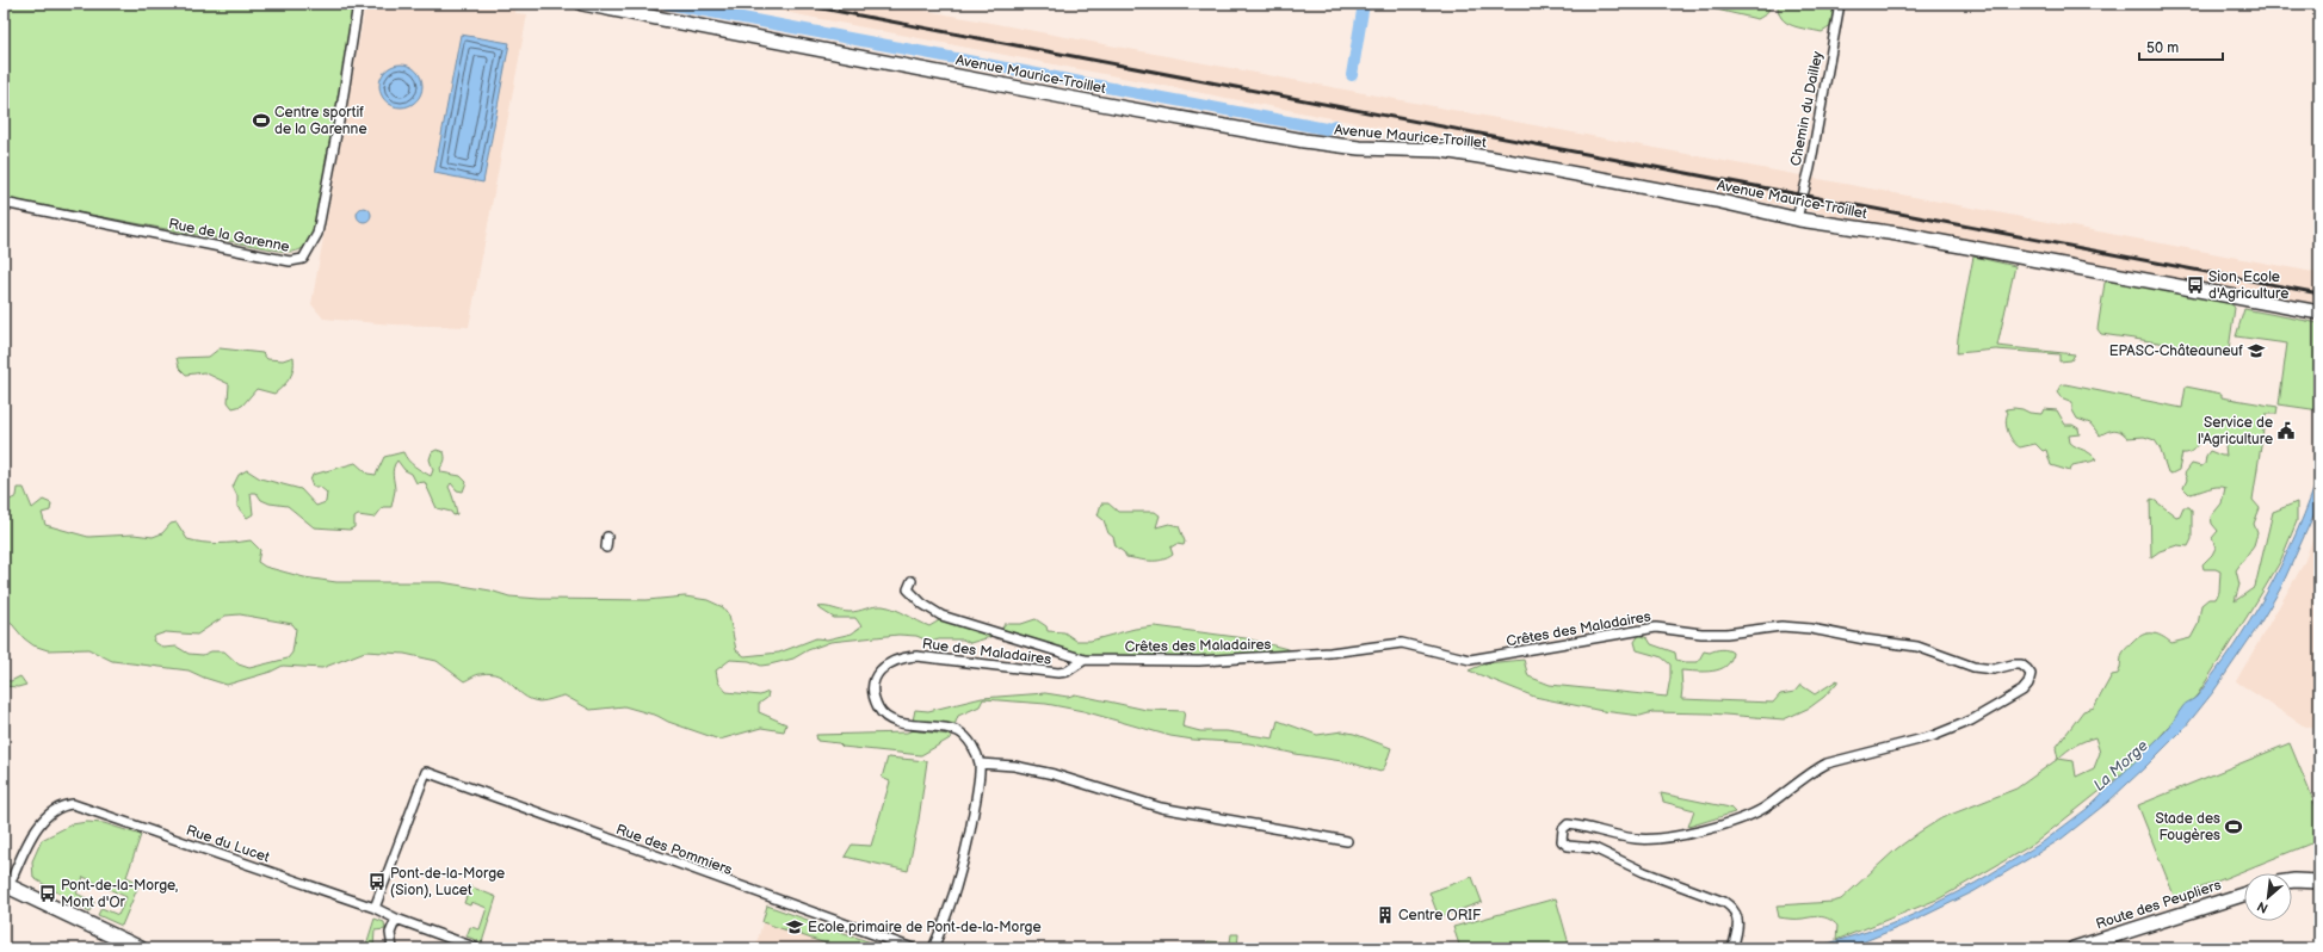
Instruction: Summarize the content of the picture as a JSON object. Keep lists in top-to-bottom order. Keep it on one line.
{"streets":{"street":["Avenue Maurice-Troillet","Chemin du Dailley","Rue de la Garenne","Crêtes des Maladaires","Rue des Maladaires","Rue du Lucet","Rue des Pommiers","Route des Peupliers"]},"crossings":[["Avenue Maurice-Troillet","Chemin du Dailley"],["Crêtes des Maladaires","Rue des Maladaires"],["Rue du Lucet","Rue des Pommiers"]],"water":["La Morge"],"places":{"sports":["Centre sportif de la Garenne","Stade des Fougères"],"bus stop":["Sion, Ecole d'Agriculture","Pont-de-la-Morge (Sion), Lucet","Pont-de-la-Morge, Mont d'Or"],"school or university":["EPASC-Châteauneuf","Ecole primaire de Pont-de-la-Morge"],"public building":["Service de l'Agriculture"],"building":["Centre ORIF"]},"scale_bar":"50 m","north":"bottom left"}
